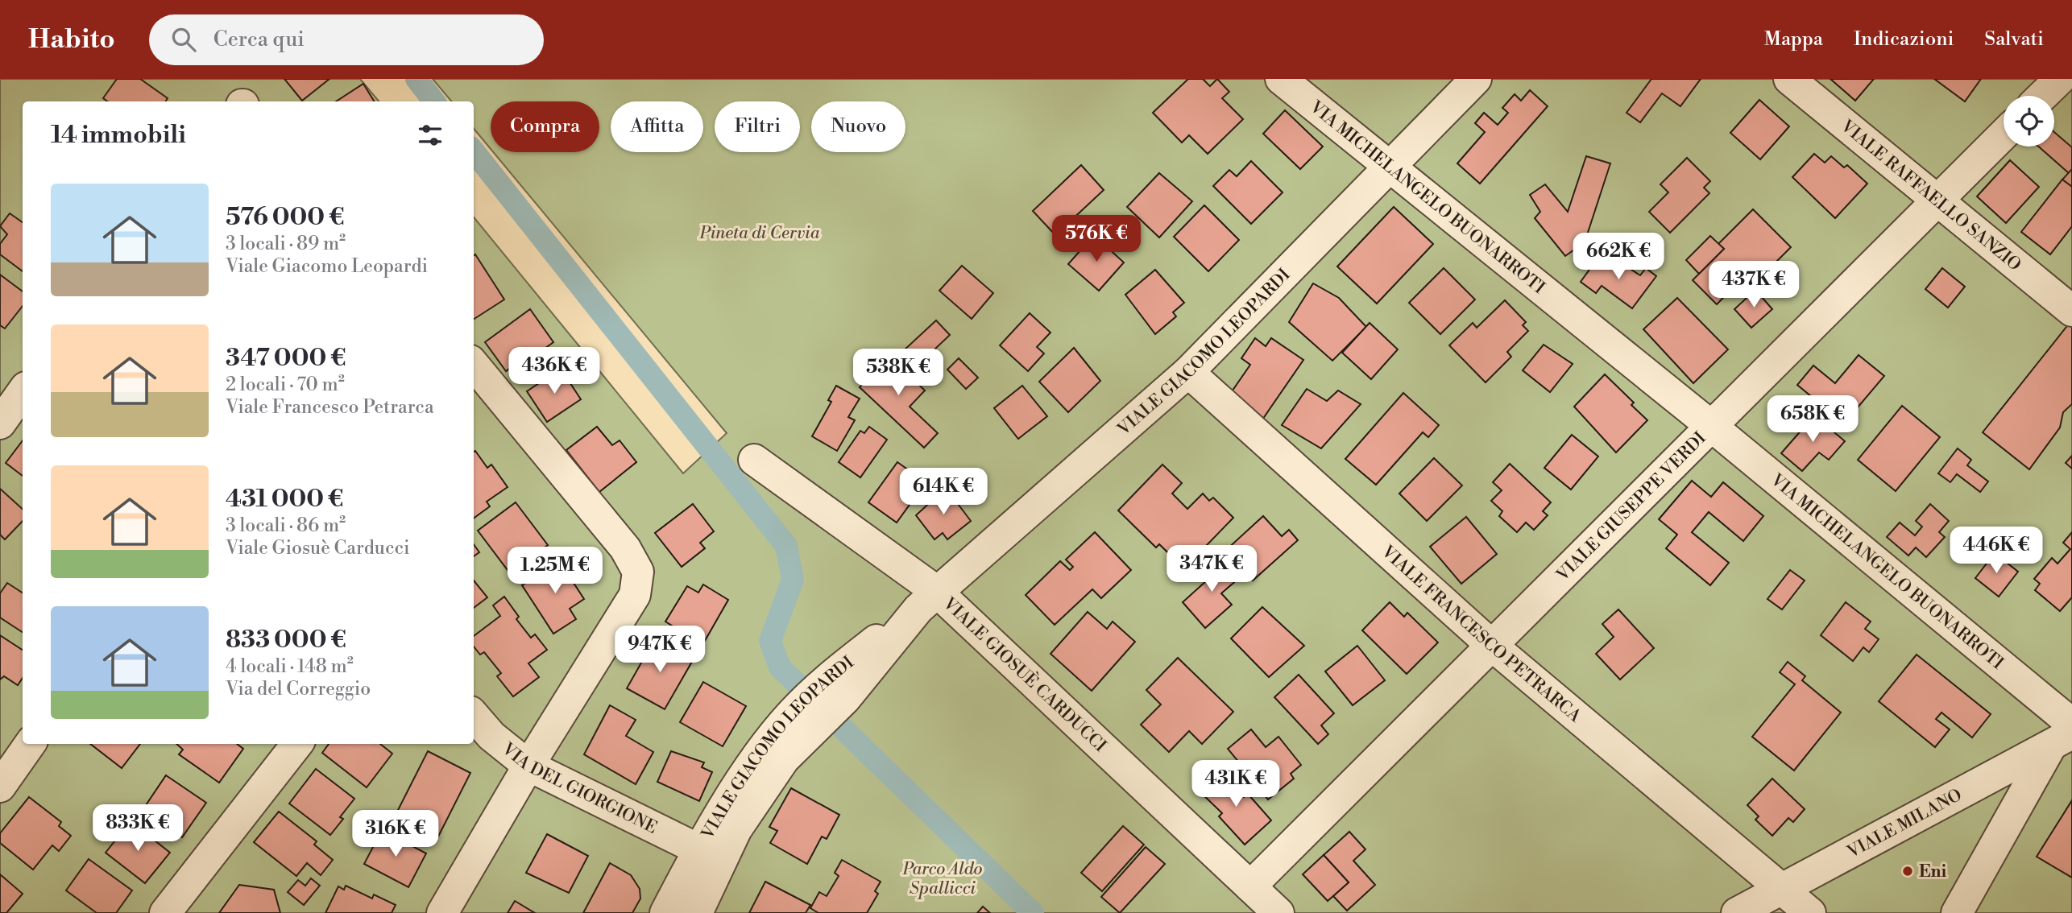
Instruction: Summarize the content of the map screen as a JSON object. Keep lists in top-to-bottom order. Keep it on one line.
{"streets":{"street":["VIALE RAFFAELLO SANZIO","VIA MICHELANGELO BUONARROTI","VIALE GIACOMO LEOPARDI","VIALE GIUSEPPE VERDI","VIALE FRANCESCO PETRARCA","VIALE GIOSUÈ CARDUCCI","VIA DEL GIORGIONE","VIALE MILANO"]},"crossings":[["VIALE RAFFAELLO SANZIO","VIALE GIUSEPPE VERDI"],["VIA MICHELANGELO BUONARROTI","VIALE GIACOMO LEOPARDI"],["VIA MICHELANGELO BUONARROTI","VIALE GIUSEPPE VERDI"],["VIA MICHELANGELO BUONARROTI","VIALE MILANO"],["VIALE GIACOMO LEOPARDI","VIALE FRANCESCO PETRARCA"],["VIALE GIACOMO LEOPARDI","VIALE GIOSUÈ CARDUCCI"],["VIALE GIACOMO LEOPARDI","VIA DEL GIORGIONE"],["VIALE GIUSEPPE VERDI","VIALE FRANCESCO PETRARCA"],["VIALE GIUSEPPE VERDI","VIALE GIOSUÈ CARDUCCI"],["VIALE FRANCESCO PETRARCA","VIALE MILANO"]],"parks":["Pineta di Cervia","Parco Aldo Spallicci"],"places":["Eni"],"page":{"header":"Habito","search":"Cerca qui","nav":["Mappa","Indicazioni","Salvati"],"chip":["Compra","Affitta","Filtri","Nuovo"],"heading":"14 immobili","list":[{"name":"576 000 €","note":"3 locali · 89 m² · Viale Giacomo Leopardi"},{"name":"347 000 €","note":"2 locali · 70 m² · Viale Francesco Petrarca"},{"name":"431 000 €","note":"3 locali · 86 m² · Viale Giosuè Carducci"},{"name":"833 000 €","note":"4 locali · 148 m² · Via del Correggio"}],"price":["576K €","662K €","437K €","436K €","538K €","658K €","614K €","446K €","347K €","1.25M €","947K €","431K €","833K €","316K €"]}}
